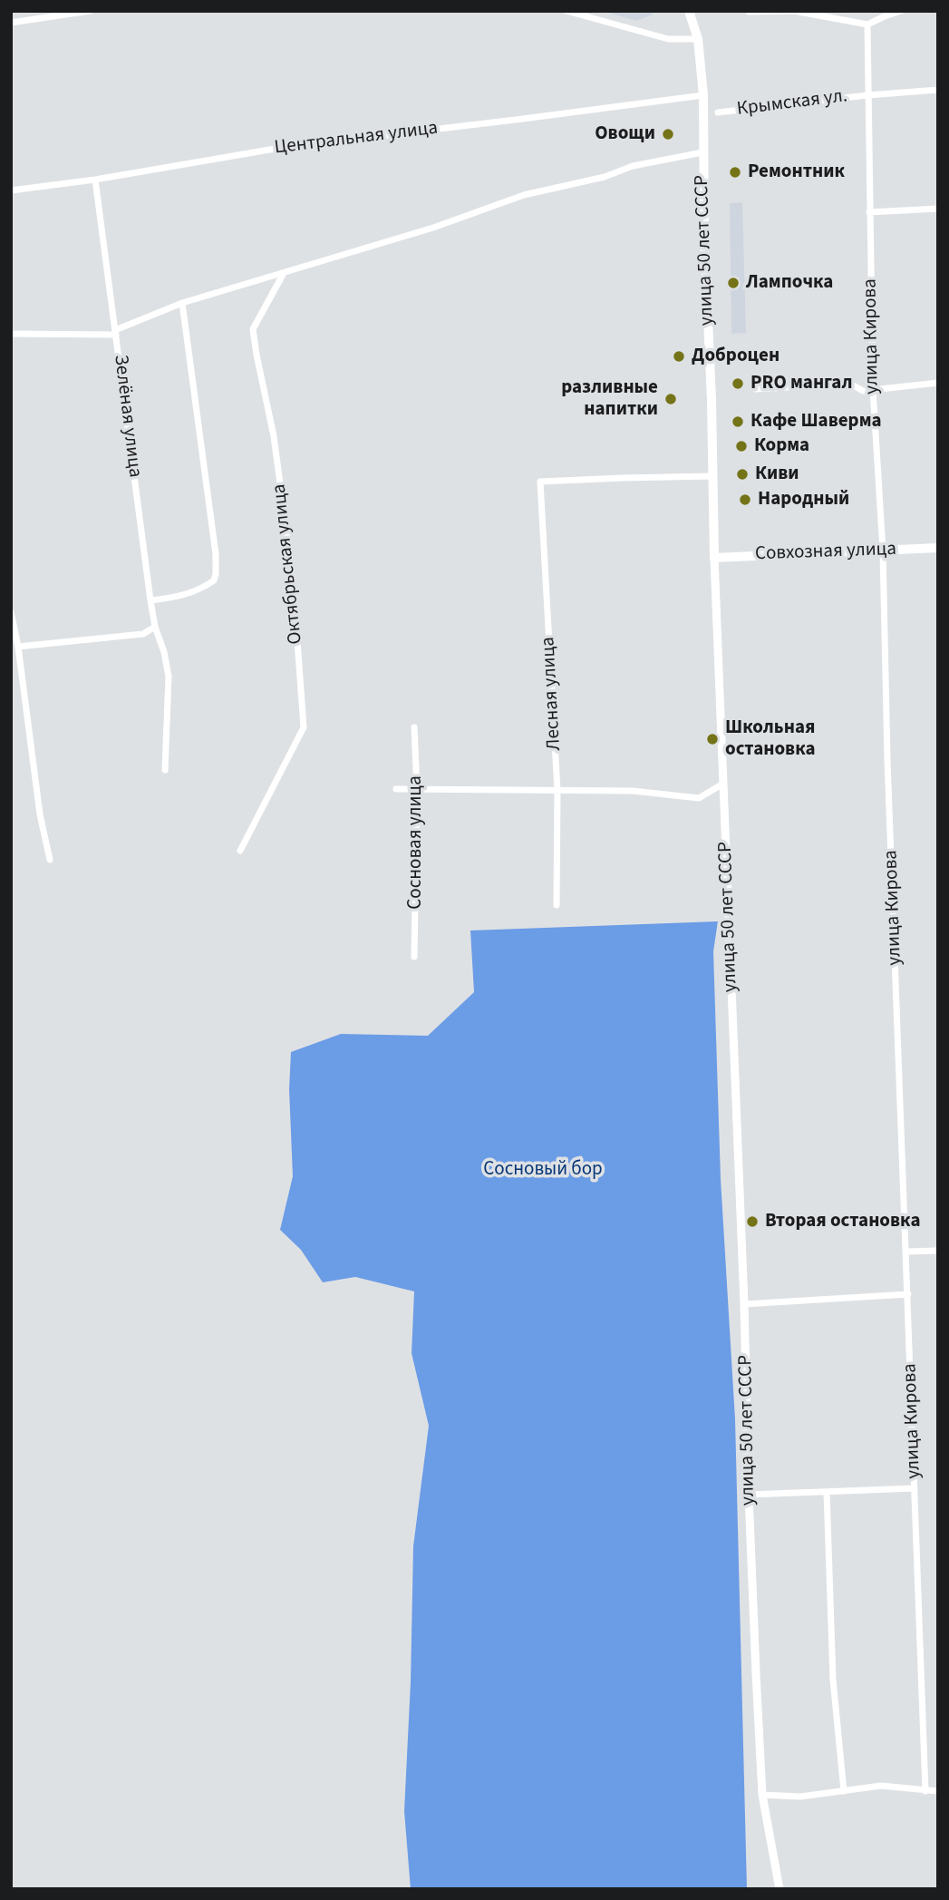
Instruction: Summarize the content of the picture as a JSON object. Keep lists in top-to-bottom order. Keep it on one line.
{"streets":{"main road":["улица 50 лет СССР","Совхозная улица"],"street":["Крымская ул.","Центральная улица","улица Кирова","Зелёная улица","Октябрьская улица","Лесная улица","Сосновая улица"]},"crossings":[["Крымская ул.","улица Кирова"],["Центральная улица","улица 50 лет СССР"],["Центральная улица","Зелёная улица"],["улица 50 лет СССР","Совхозная улица"],["улица 50 лет СССР","Лесная улица"],["улица Кирова","Совхозная улица"]],"parks":["Сосновый бор"],"places":["Овощи","Ремонтник","Лампочка","Доброцен","PRO мангал","разливные напитки","Кафе Шаверма","Корма","Киви","Народный","Школьная остановка","Вторая остановка"]}
